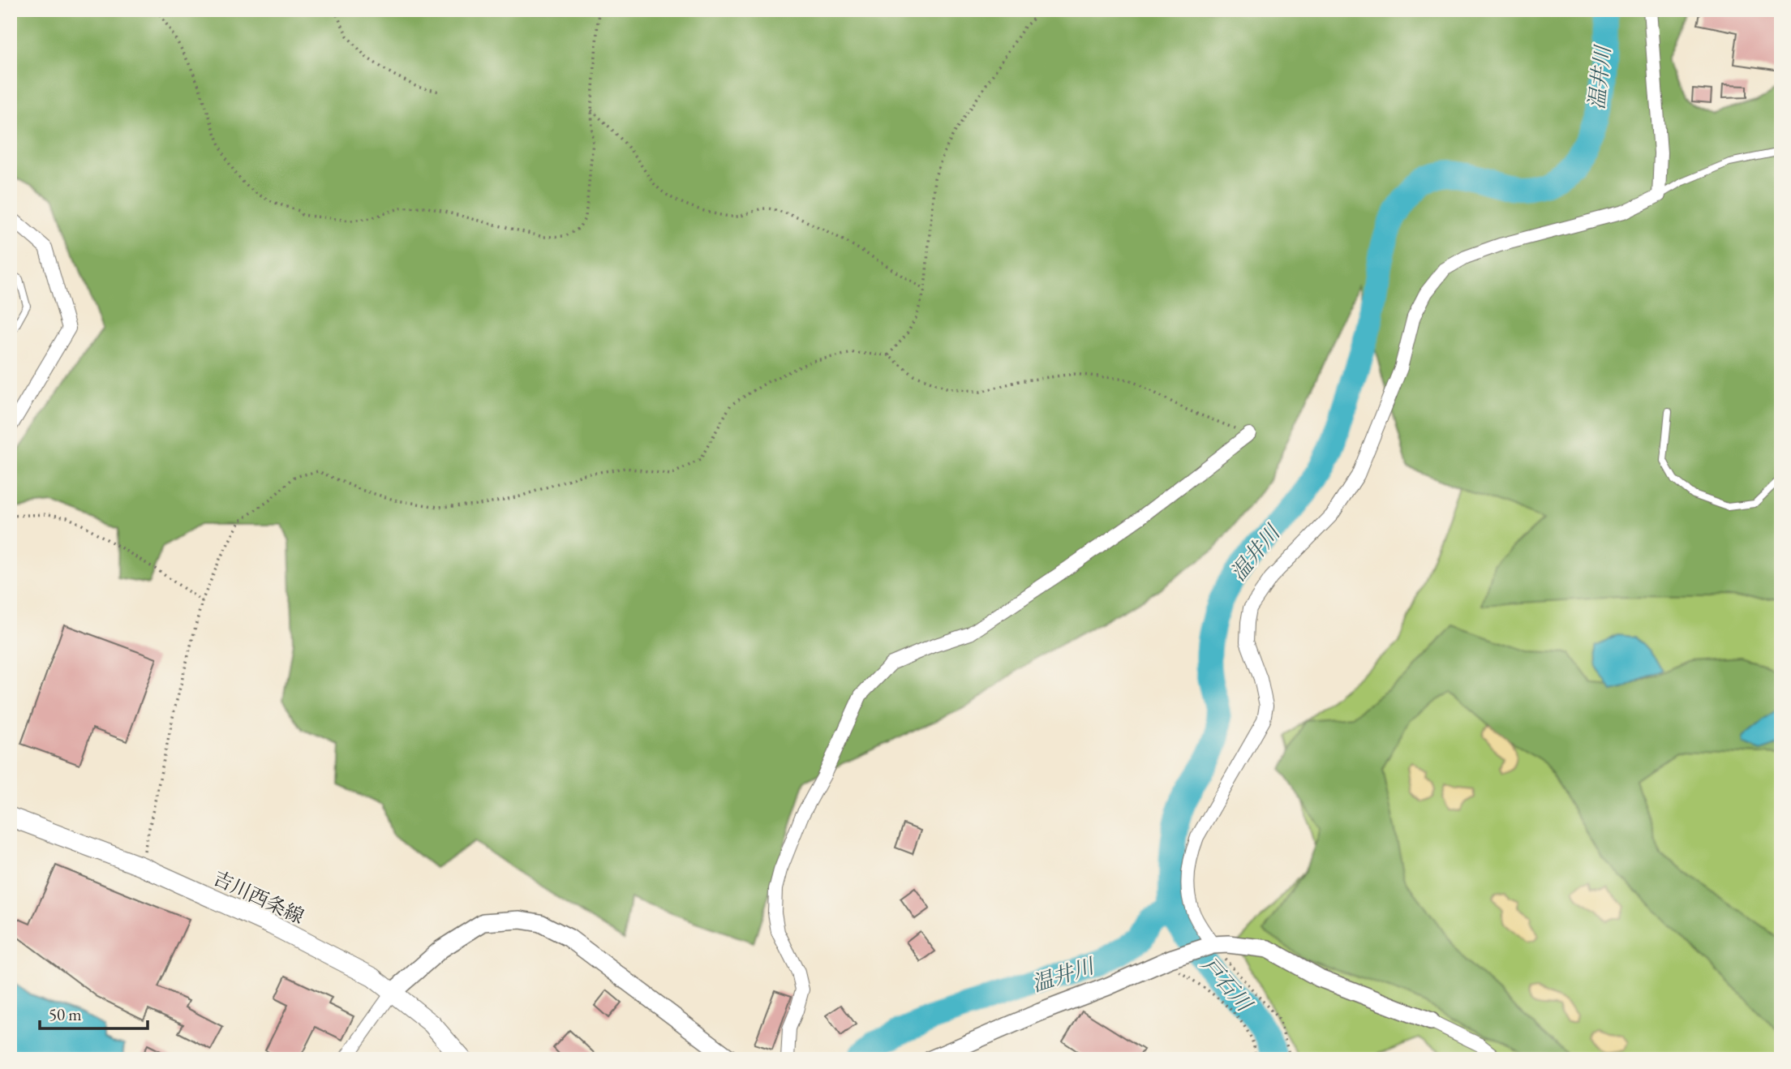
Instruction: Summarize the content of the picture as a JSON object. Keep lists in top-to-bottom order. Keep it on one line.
{"streets":{"main road":["吉川西条線"]},"water":["温井川","戸石川"],"scale_bar":"50 m"}
